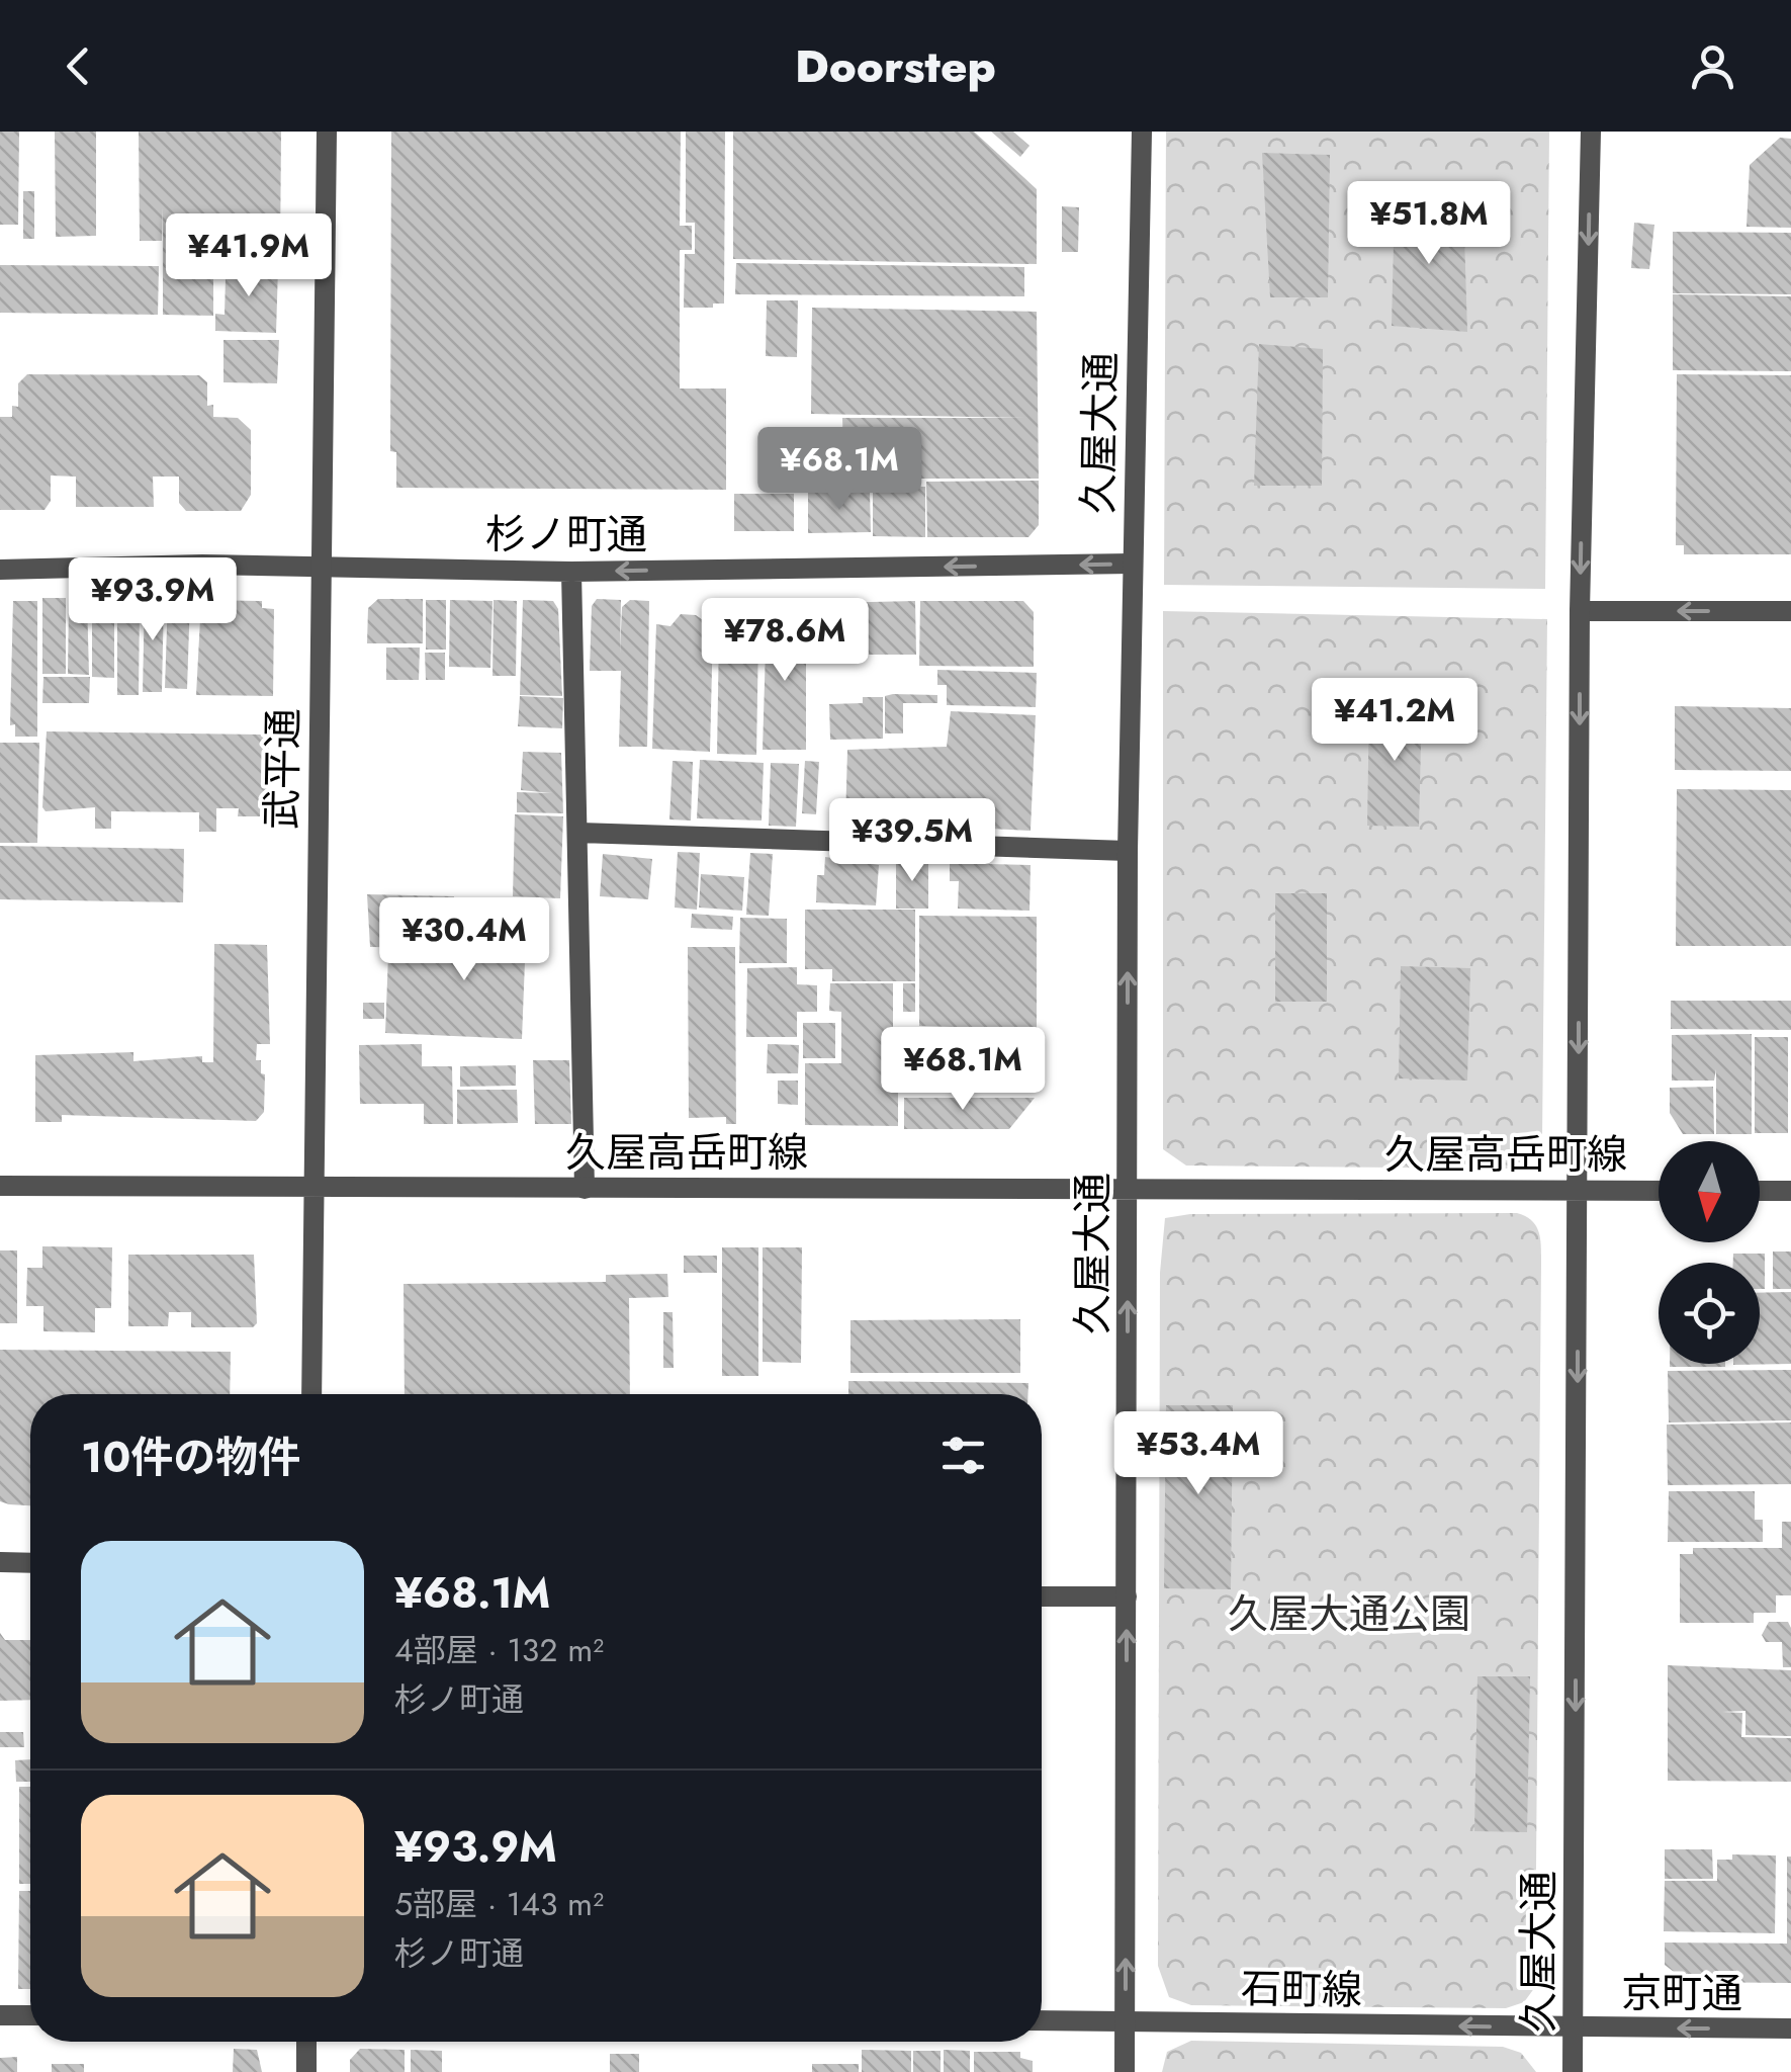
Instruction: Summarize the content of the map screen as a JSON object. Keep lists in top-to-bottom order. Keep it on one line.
{"streets":{"street":["久屋大通","杉ノ町通","武平通","久屋高岳町線","石町線","京町通"]},"crossings":[["久屋大通","杉ノ町通"],["久屋大通","久屋高岳町線"],["久屋大通","石町線"],["久屋大通","京町通"],["杉ノ町通","武平通"],["武平通","久屋高岳町線"],["石町線","京町通"]],"one_way":["杉ノ町通","石町線","京町通"],"parks":["久屋大通公園"],"north":"bottom","page":{"header":"Doorstep","price":["¥51.8M","¥41.9M","¥68.1M","¥93.9M","¥78.6M","¥41.2M","¥39.5M","¥30.4M","¥68.1M","¥53.4M"],"heading":"10件の物件","list":[{"name":"¥68.1M","note":"4部屋 · 132 m² · 杉ノ町通"},{"name":"¥93.9M","note":"5部屋 · 143 m² · 杉ノ町通"}]}}
